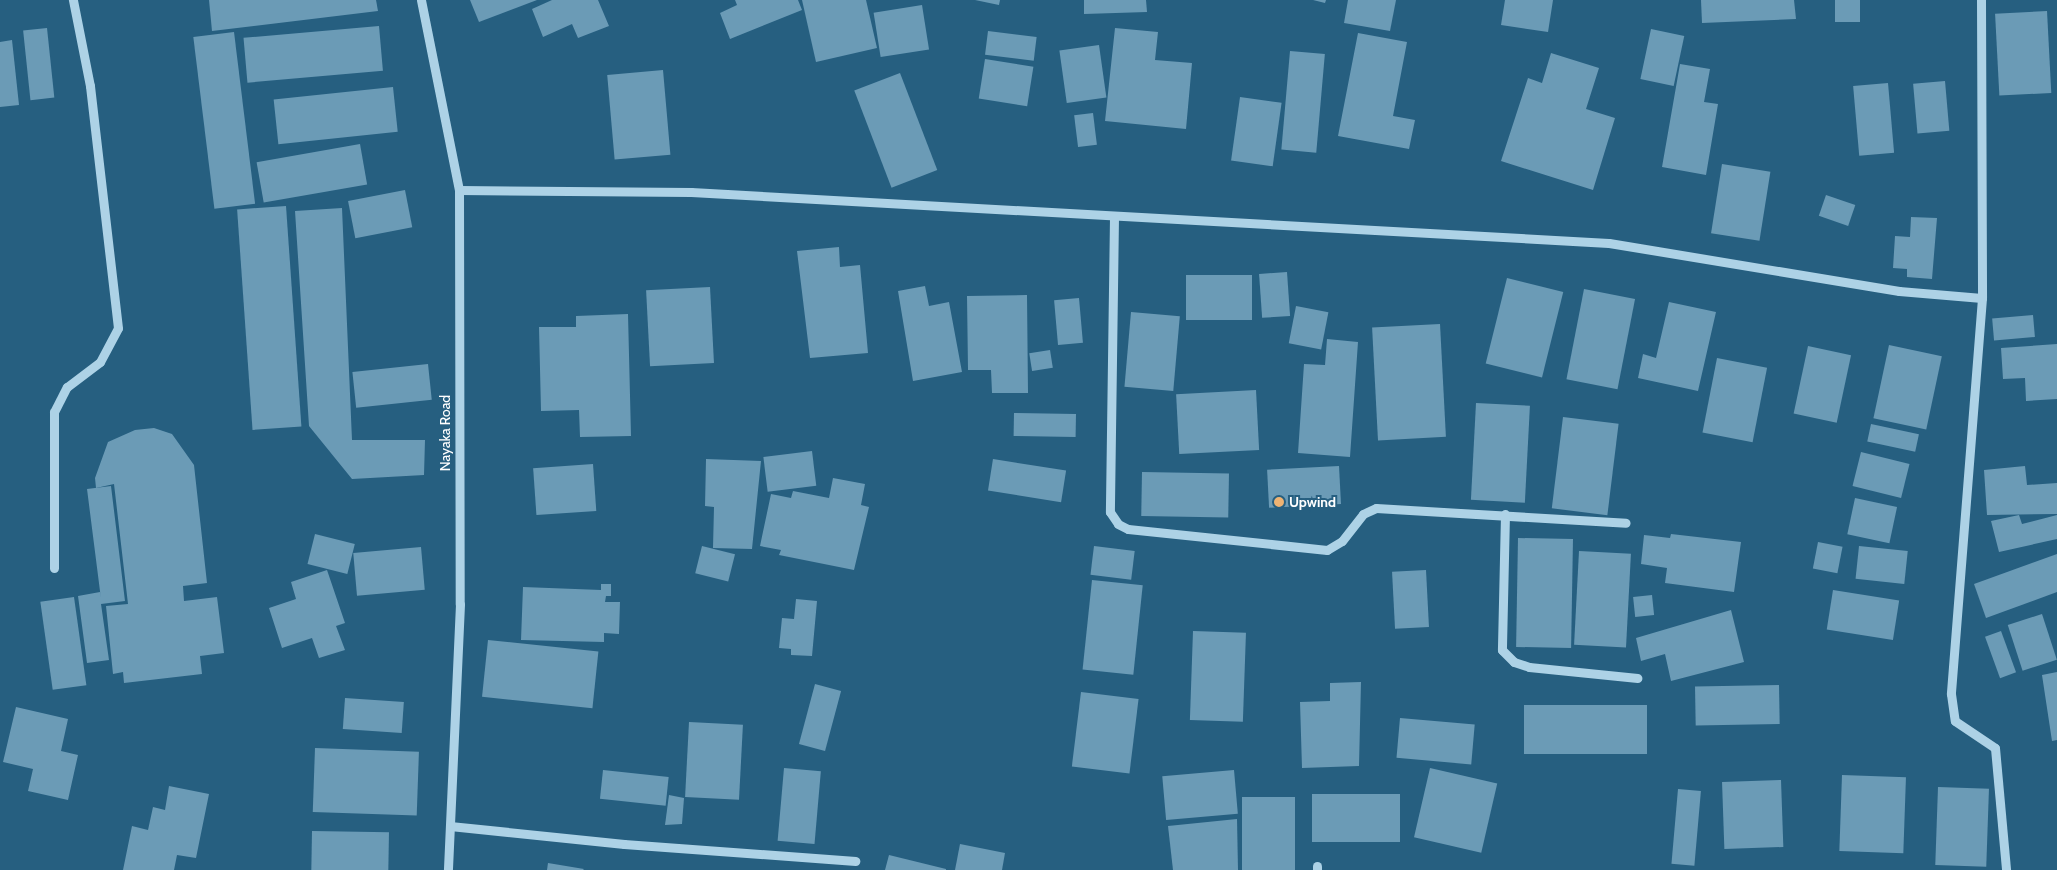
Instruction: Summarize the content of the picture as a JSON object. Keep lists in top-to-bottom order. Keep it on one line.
{"streets":{"street":["Nayaka Road"]},"places":["Upwind"]}
